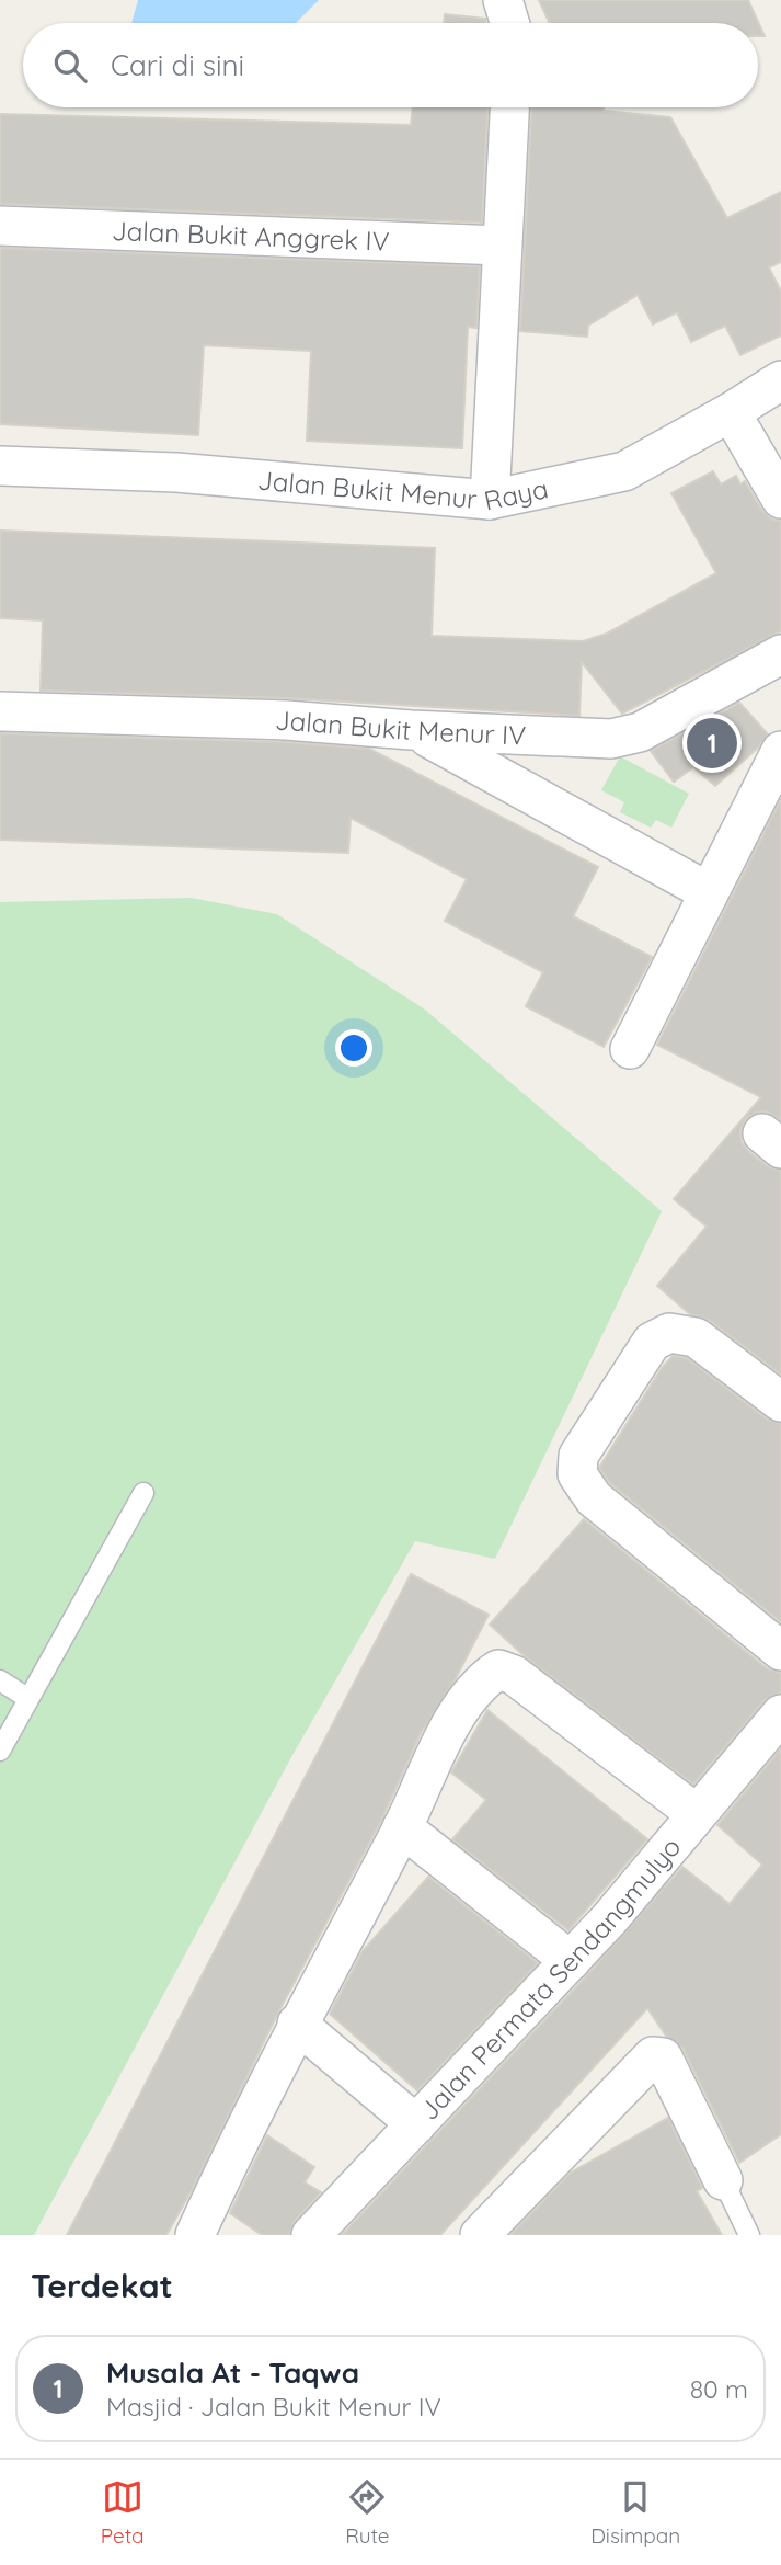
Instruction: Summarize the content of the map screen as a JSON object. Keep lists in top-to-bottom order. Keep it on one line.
{"streets":{"street":["Jalan Bukit Anggrek IV","Jalan Bukit Menur Raya","Jalan Bukit Menur IV","Jalan Permata Sendangmulyo"]},"page":{"search":"Cari di sini","pins":"1","heading":"Terdekat","list":[{"mark":"1","name":"Musala At - Taqwa","note":"Masjid · Jalan Bukit Menur IV","value":"80 m"}],"nav":["Peta","Rute","Disimpan"]}}
